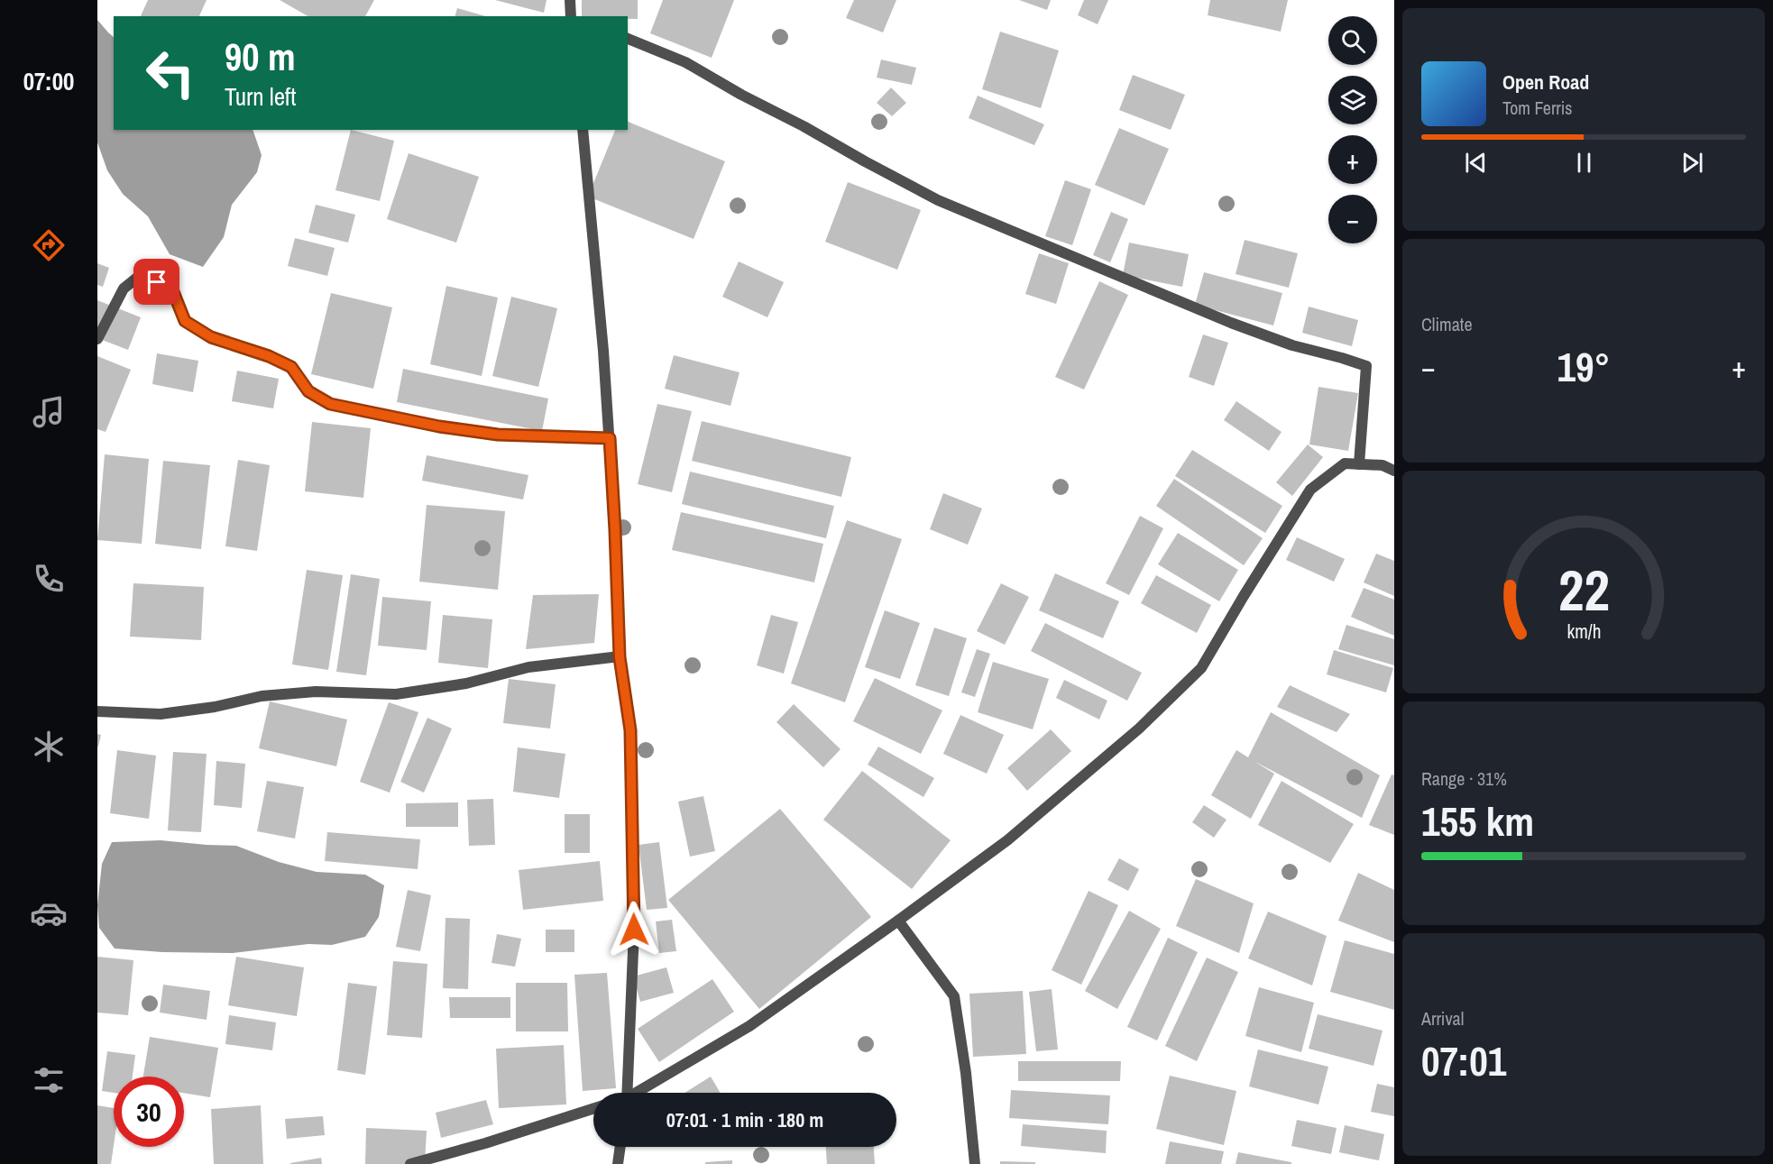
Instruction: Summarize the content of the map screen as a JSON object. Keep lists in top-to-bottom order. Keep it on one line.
{"page":{"tabs":"07:00","map_buttons":["+","−"],"turn":["90 m","Turn left"],"song":["Open Road","Tom Ferris"],"tile":["Climate",["Range · 31%","155 km"],["Arrival","07:01"]],"heat":["−","19°","+"],"limit":"30","trip":"07:01 · 1 min · 180 m","gauge":["22","km/h"]}}
